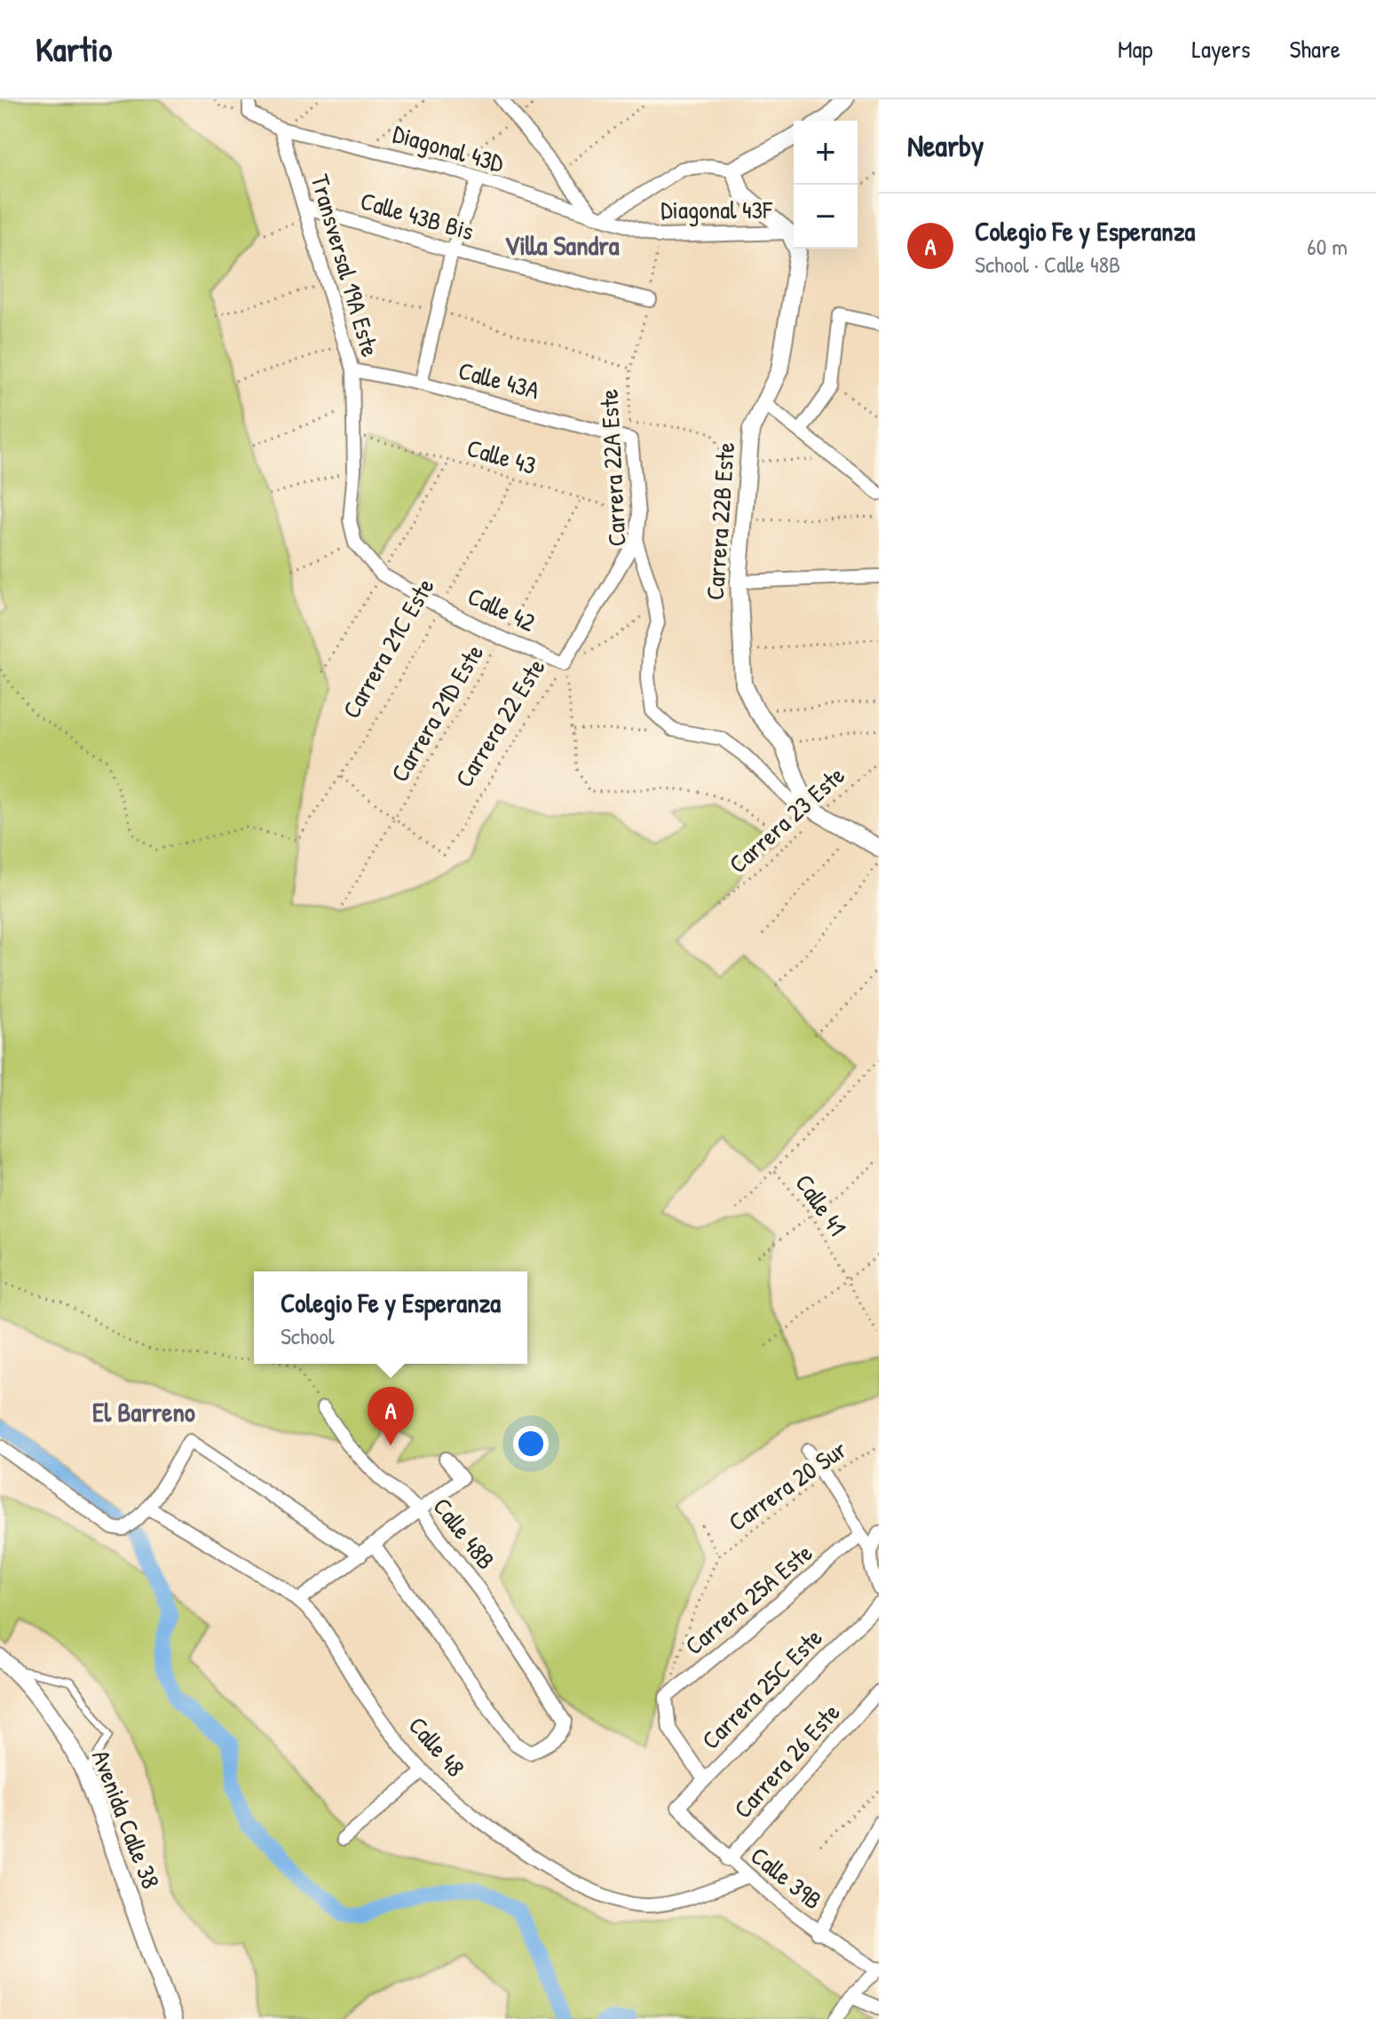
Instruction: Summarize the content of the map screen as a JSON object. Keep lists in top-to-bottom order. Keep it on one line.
{"streets":{"street":["Diagonal 43D","Diagonal 43F","Calle 43B Bis","Transversal 19A Este","Calle 43A","Carrera 22A Este","Carrera 22B Este","Calle 42","Carrera 22 Este","Calle 48B","Carrera 25A Este","Carrera 25C Este","Calle 48","Carrera 26 Este","Avenida Calle 38","Calle 39B"],"path":["Calle 43","Carrera 21C Este","Carrera 21D Este","Carrera 23 Este","Calle 41","Carrera 20 Sur"]},"crossings":[["Diagonal 43D","Diagonal 43F"],["Diagonal 43D","Transversal 19A Este"],["Diagonal 43F","Carrera 22A Este"],["Diagonal 43F","Carrera 22B Este"],["Calle 43B Bis","Transversal 19A Este"],["Calle 43B Bis","Carrera 22A Este"],["Transversal 19A Este","Calle 43A"],["Transversal 19A Este","Calle 43"],["Transversal 19A Este","Calle 42"],["Calle 43A","Carrera 22A Este"],["Calle 43","Carrera 22A Este"],["Calle 43","Carrera 21C Este"],["Calle 43","Carrera 21D Este"],["Carrera 22A Este","Carrera 22 Este"],["Carrera 22B Este","Carrera 23 Este"],["Calle 42","Carrera 21C Este"],["Calle 42","Carrera 21D Este"],["Calle 42","Carrera 22 Este"],["Carrera 21D Este","Carrera 22 Este"],["Carrera 25C Este","Calle 39B"],["Calle 48","Calle 39B"],["Carrera 26 Este","Calle 39B"]],"districts":["Villa Sandra","El Barreno"],"page":{"header":"Kartio","nav":["Map","Layers","Share"],"heading":"Nearby","map_buttons":["+","−"],"list":[{"mark":"A","name":"Colegio Fe y Esperanza","note":"School · Calle 48B","value":"60 m"}],"popup":["Colegio Fe y Esperanza","School"],"pins":"A"}}
